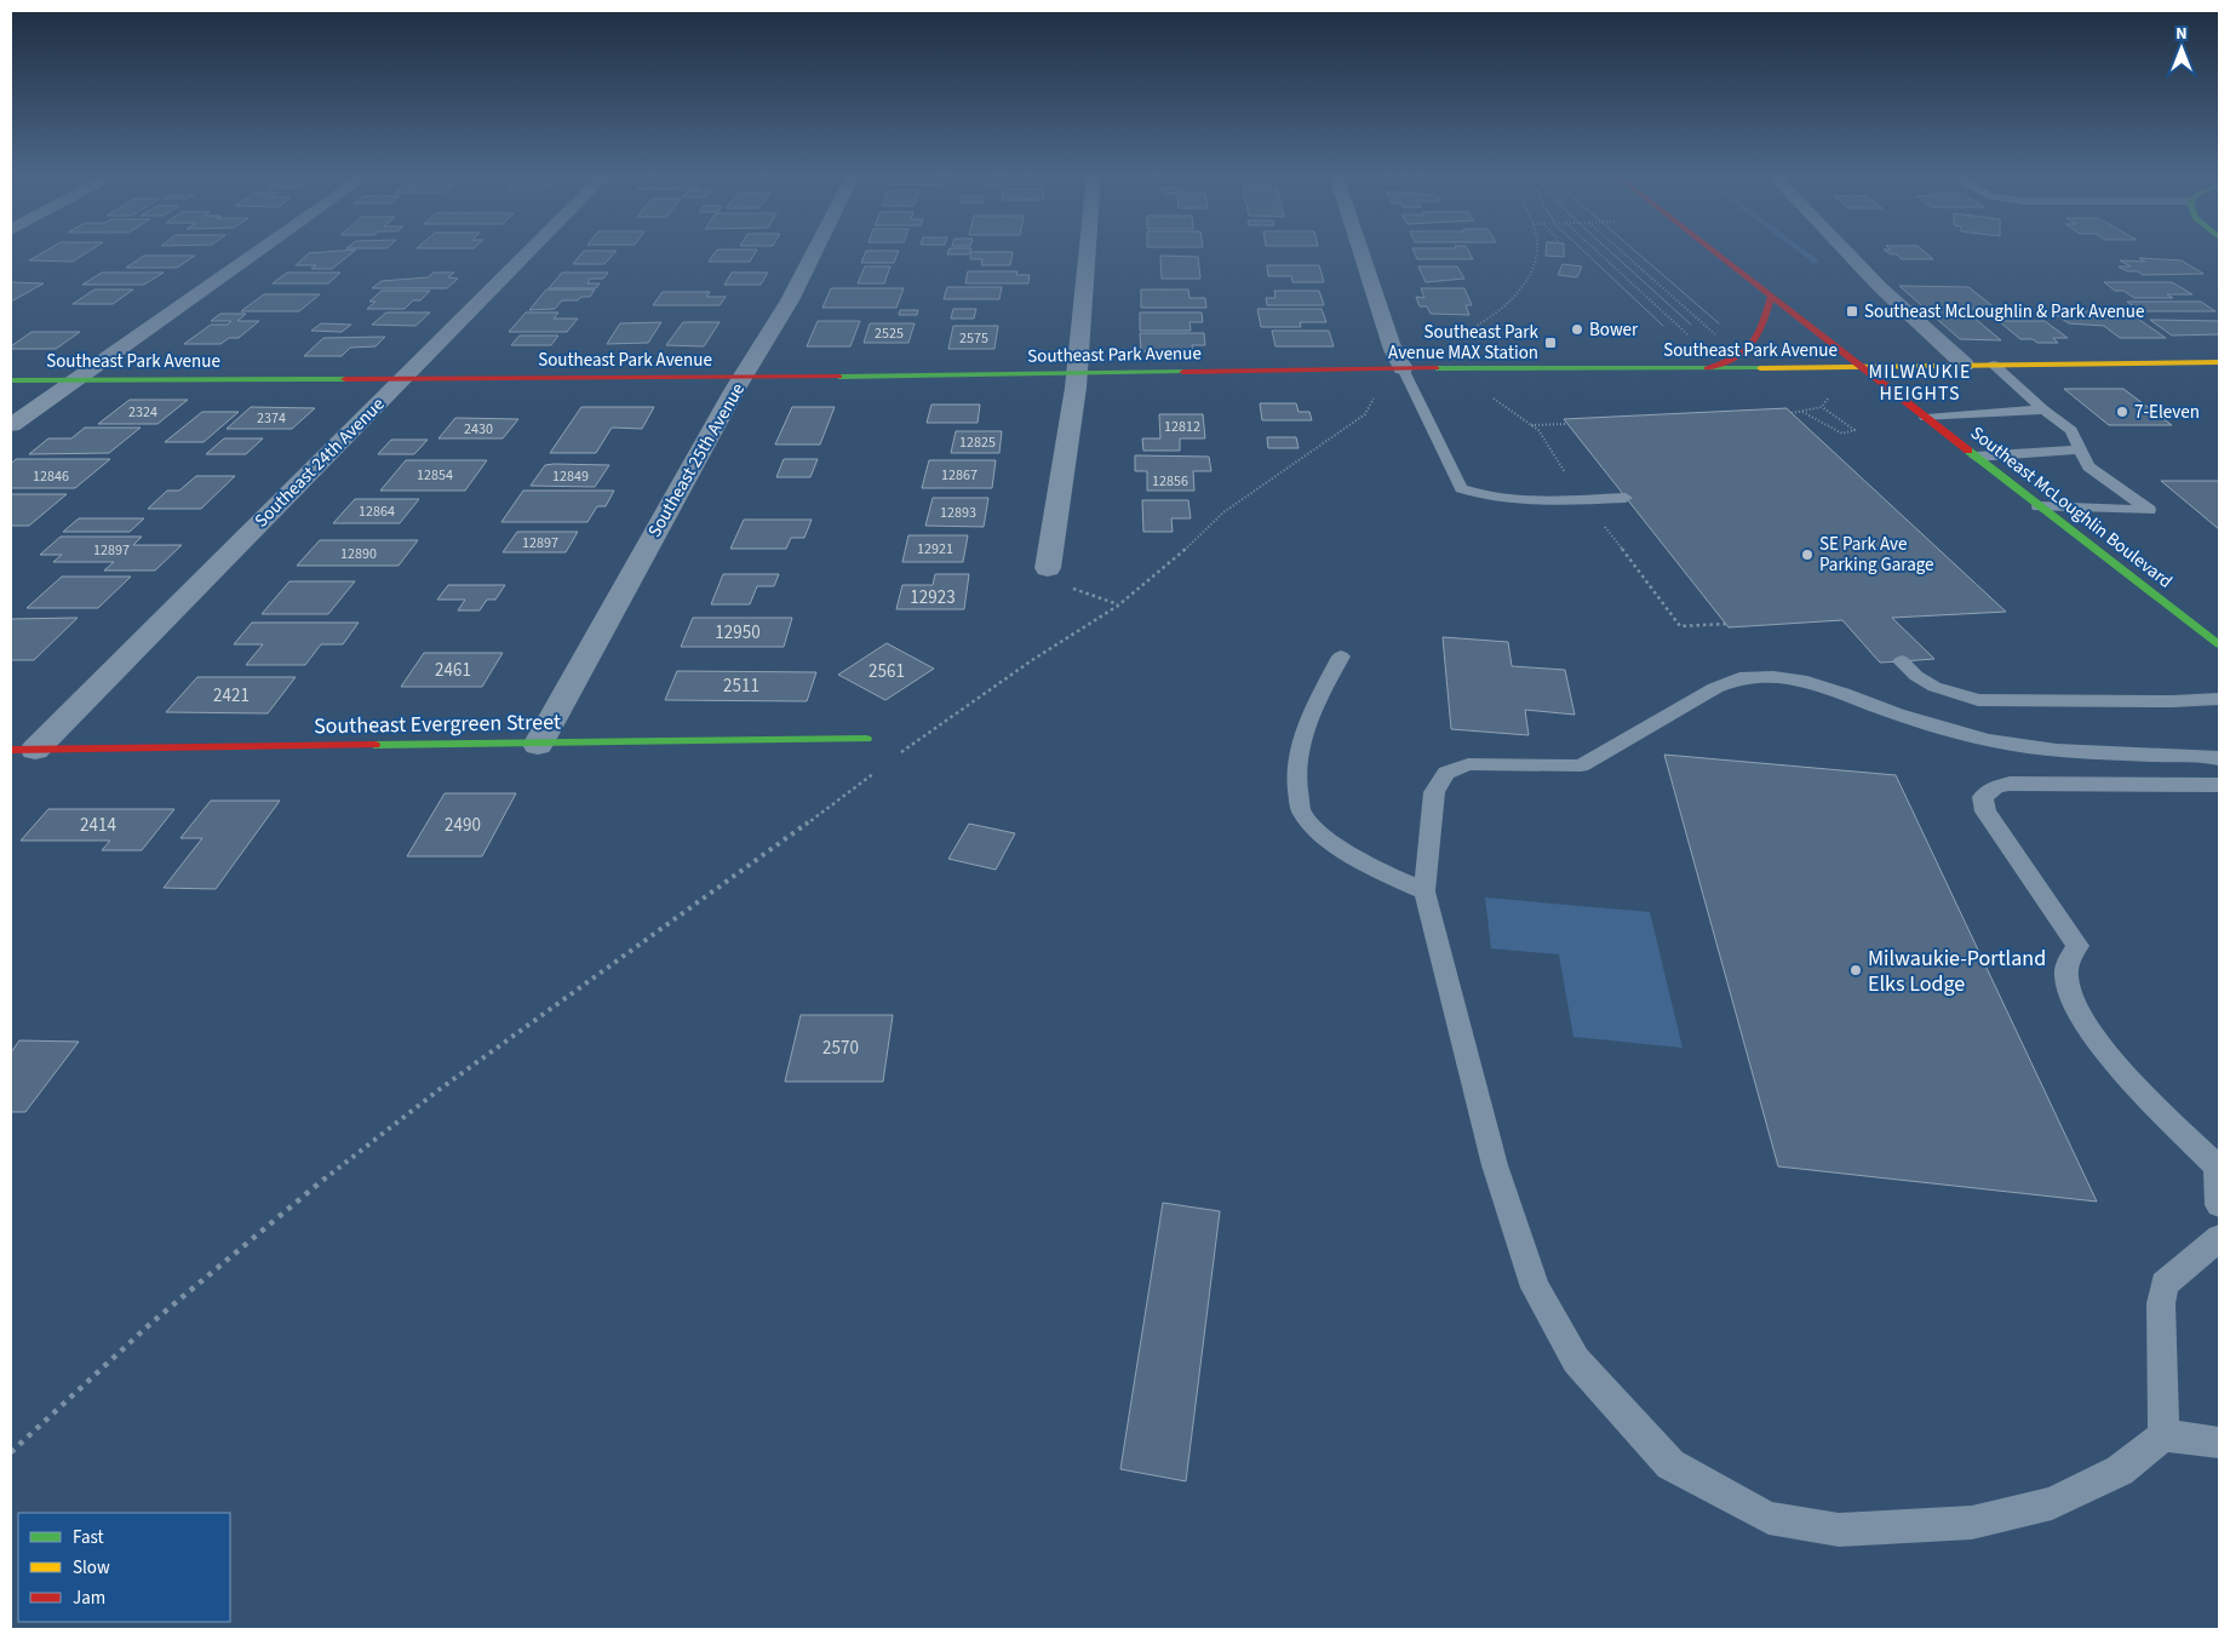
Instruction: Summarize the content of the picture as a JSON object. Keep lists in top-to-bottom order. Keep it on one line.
{"streets":{"street":["Southeast Park Avenue","Southeast 25th Avenue","Southeast 24th Avenue","Southeast McLoughlin Boulevard","Southeast Evergreen Street"]},"crossings":[["Southeast Park Avenue","Southeast 25th Avenue"],["Southeast Park Avenue","Southeast 24th Avenue"],["Southeast Park Avenue","Southeast McLoughlin Boulevard"],["Southeast 25th Avenue","Southeast Evergreen Street"],["Southeast 24th Avenue","Southeast Evergreen Street"]],"districts":["MILWAUKIE HEIGHTS"],"places":{"transit":["Southeast McLoughlin & Park Avenue","Southeast Park Avenue MAX Station"],"other":["Bower","7-Eleven","SE Park Ave Parking Garage","Milwaukie-Portland Elks Lodge"]},"house_numbers":["2525","2575","2324","2374","12812","2430","12825","12854","12867","12846","12849","12856","12864","12893","12897","12921","12897","12890","12923","12950","2461","2561","2511","2421","2414","2490","2570"],"legend":["Fast","Slow","Jam"],"north":"top"}
